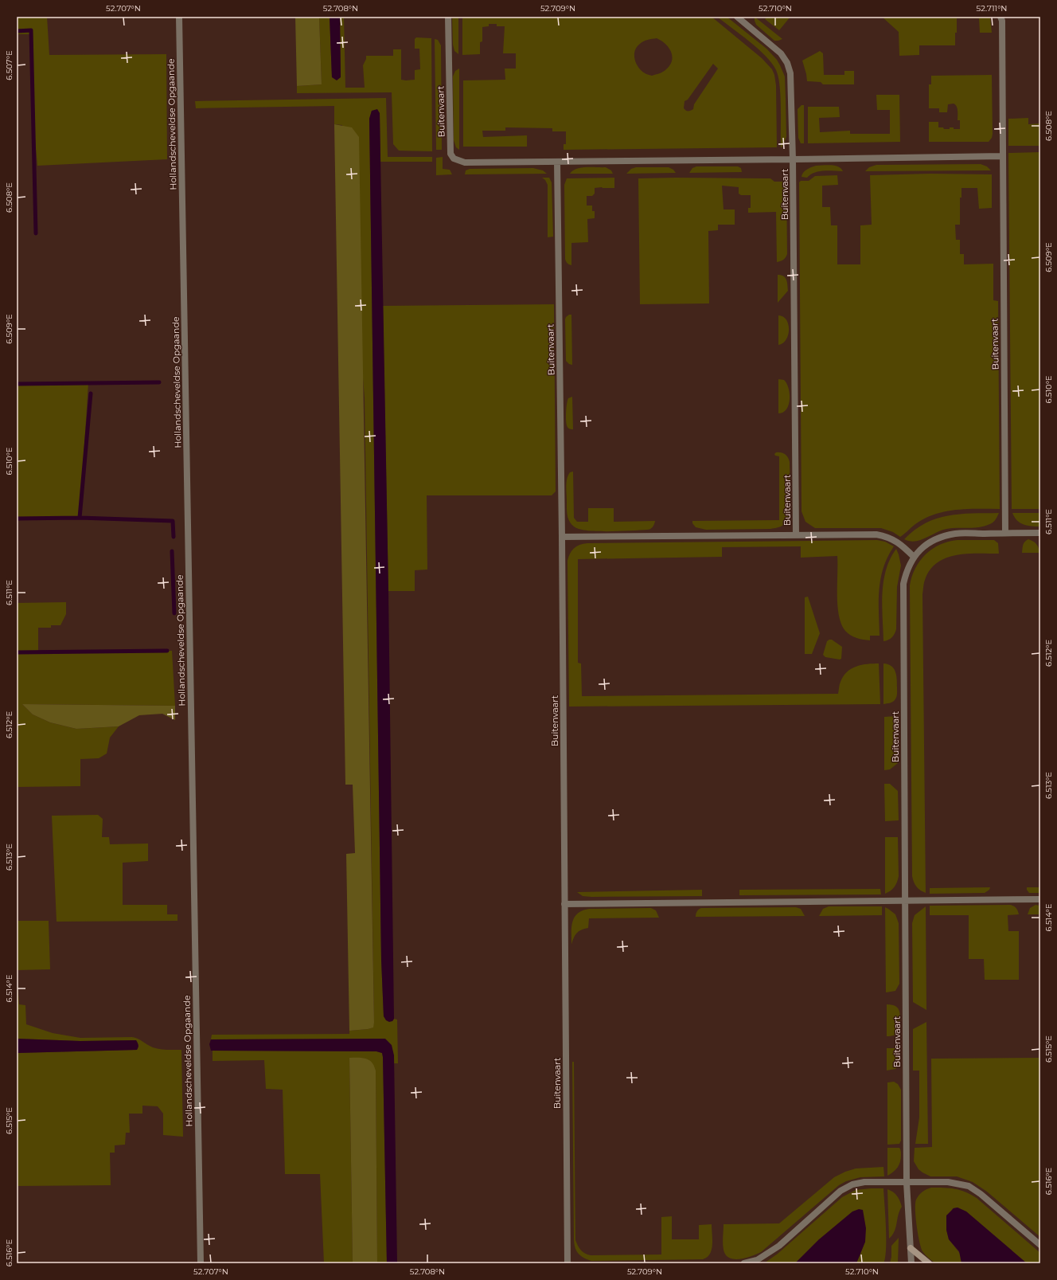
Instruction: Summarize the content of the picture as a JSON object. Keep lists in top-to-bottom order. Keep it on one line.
{"streets":{"street":["Buitenvaart","Hollandscheveldse Opgaande"]},"coordinates":["52.707°N","52.708°N","52.709°N","52.710°N","52.711°N","6.507°E","6.508°E","6.509°E","6.510°E","6.511°E","6.512°E","6.513°E","6.514°E","6.515°E","6.516°E"]}
